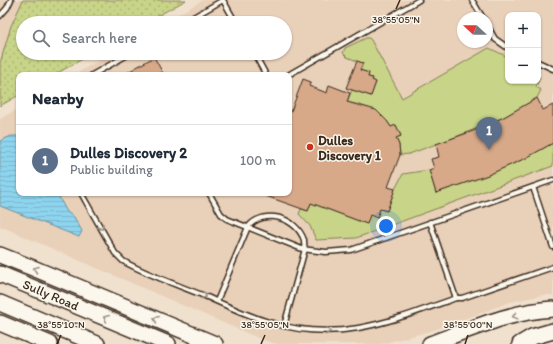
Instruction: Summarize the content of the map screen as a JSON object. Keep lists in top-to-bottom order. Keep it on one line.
{"streets":{"highway":["Sully Road"]},"places":["Dulles Discovery 1"],"north":"left","page":{"map_buttons":["+","−"],"search":"Search here","heading":"Nearby","pins":"1","list":[{"mark":"1","name":"Dulles Discovery 2","note":"Public building","value":"100 m"}]},"coordinates":["38°55'05\"N","38°55'10\"N","38°55'00\"N"]}
